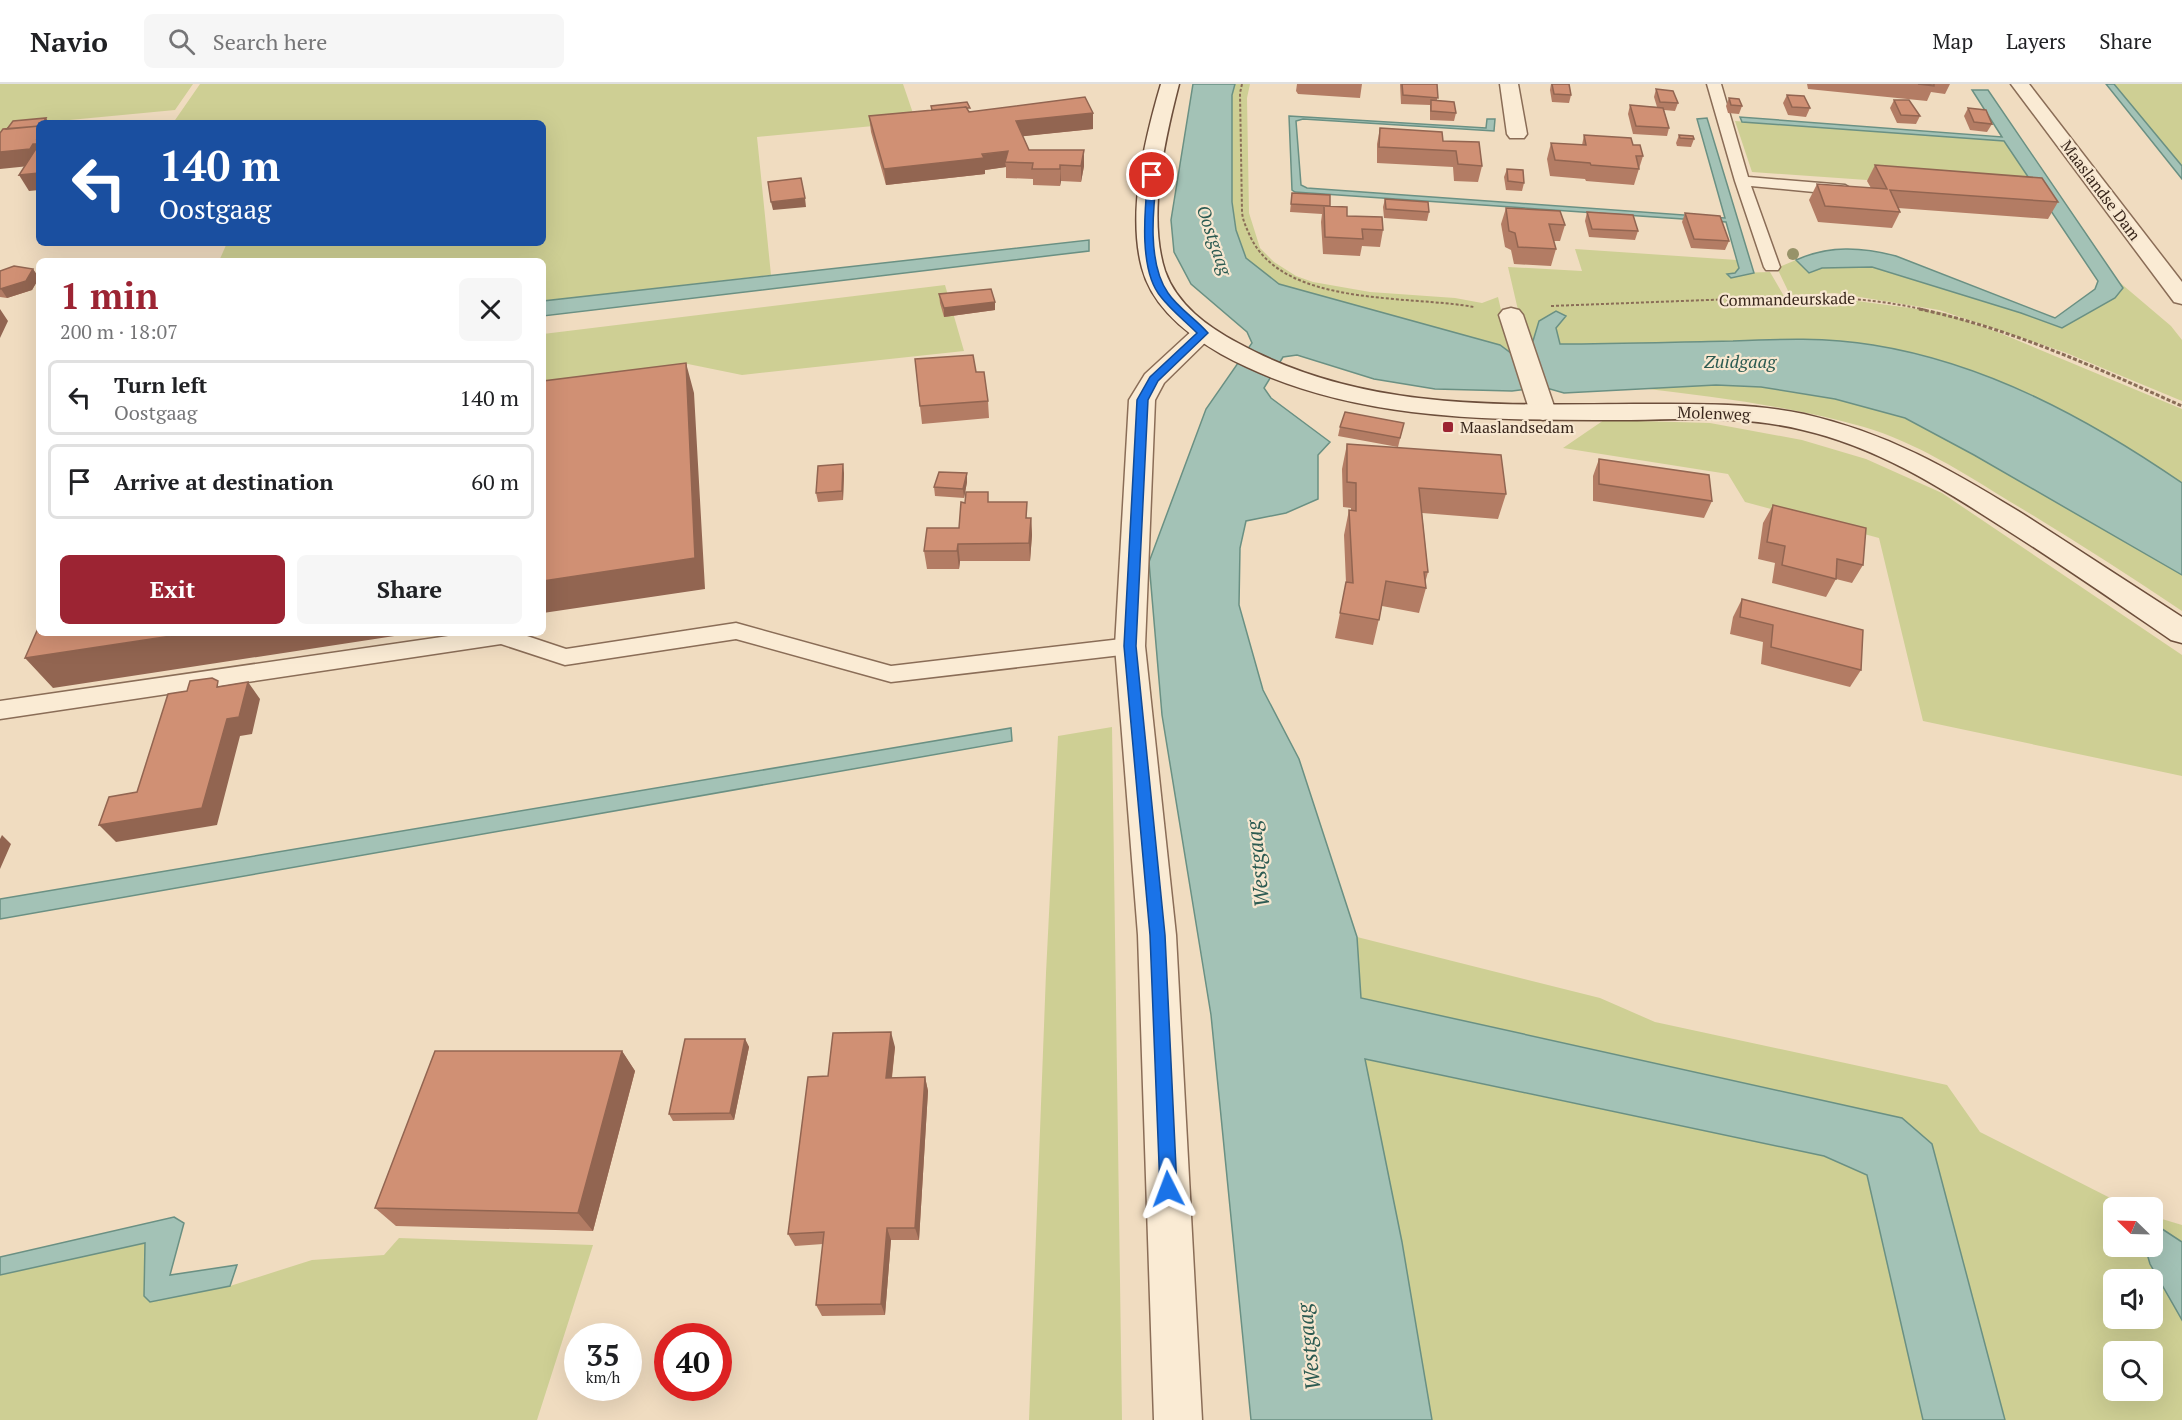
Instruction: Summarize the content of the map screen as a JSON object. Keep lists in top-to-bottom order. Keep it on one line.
{"streets":{"street":["Maaslandse Dam","Molenweg"],"path":["Commandeurskade"]},"water":["Oostgaag","Zuidgaag","Westgaag"],"places":{"transit":["Maaslandsedam"]},"north":"top left","page":{"header":"Navio","search":"Search here","nav":["Map","Layers","Share"],"turn":["140 m","Oostgaag"],"heading":["1 min","200 m · 18:07"],"list":[{"name":"Turn left","note":"Oostgaag","value":"140 m"},{"name":"Arrive at destination","value":"60 m"}],"buttons":["Exit","Share"],"speed":"35 km/h","limit":"40"}}
